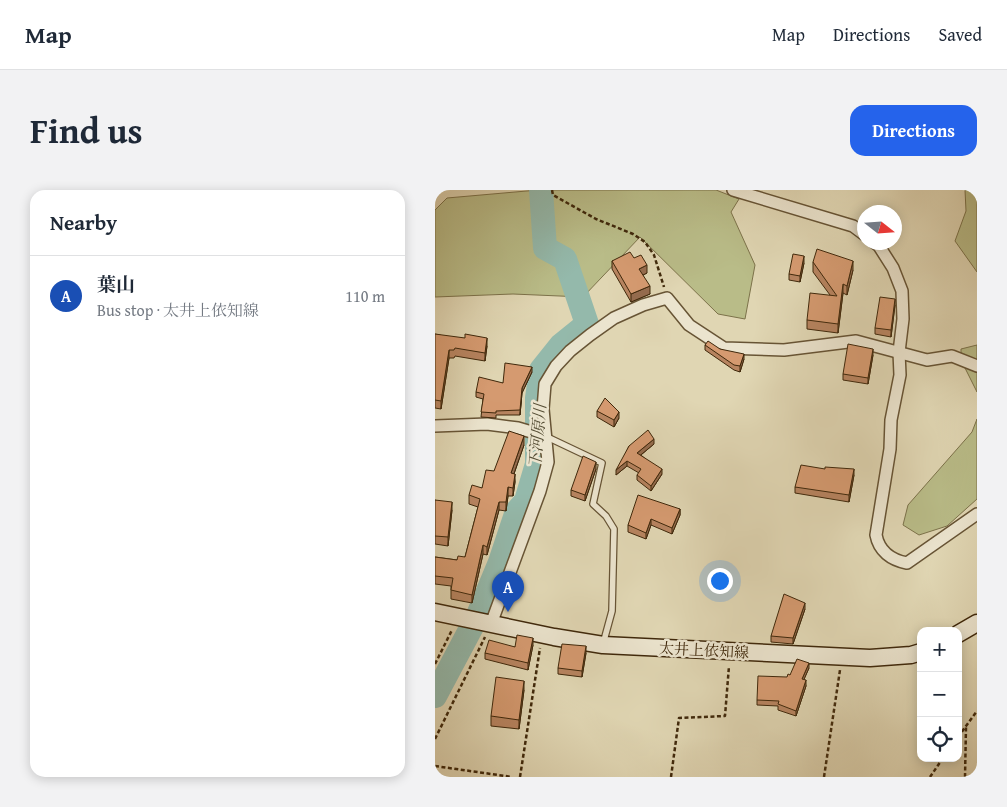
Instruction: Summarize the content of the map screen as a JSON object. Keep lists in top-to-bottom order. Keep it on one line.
{"streets":{"main road":["太井上依知線"]},"water":["下河原川"],"north":"right","page":{"header":"Map","nav":["Map","Directions","Saved"],"title":"Find us","buttons":"Directions","heading":"Nearby","list":[{"mark":"A","name":"葉山","note":"Bus stop · 太井上依知線","value":"110 m"}],"pins":"A","map_buttons":["+","−"]}}
